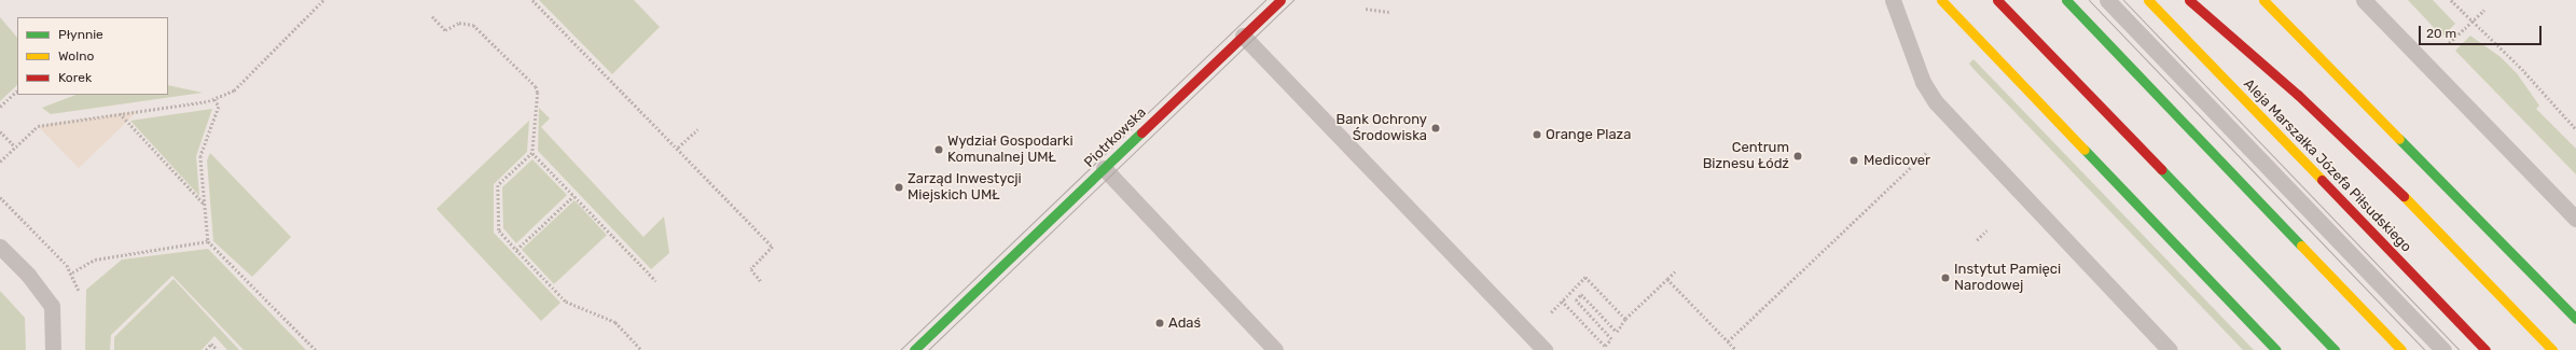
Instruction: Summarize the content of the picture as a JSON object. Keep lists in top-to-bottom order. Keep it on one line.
{"streets":{"main road":["Piotrkowska","Aleja Marszałka Józefa Piłsudskiego"]},"places":["Bank Ochrony Środowiska","Orange Plaza","Wydział Gospodarki Komunalnej UMŁ","Centrum Biznesu Łódź","Medicover","Zarząd Inwestycji Miejskich UMŁ","Instytut Pamięci Narodowej","Adaś"],"legend":["Płynnie","Wolno","Korek"],"scale_bar":"20 m"}
